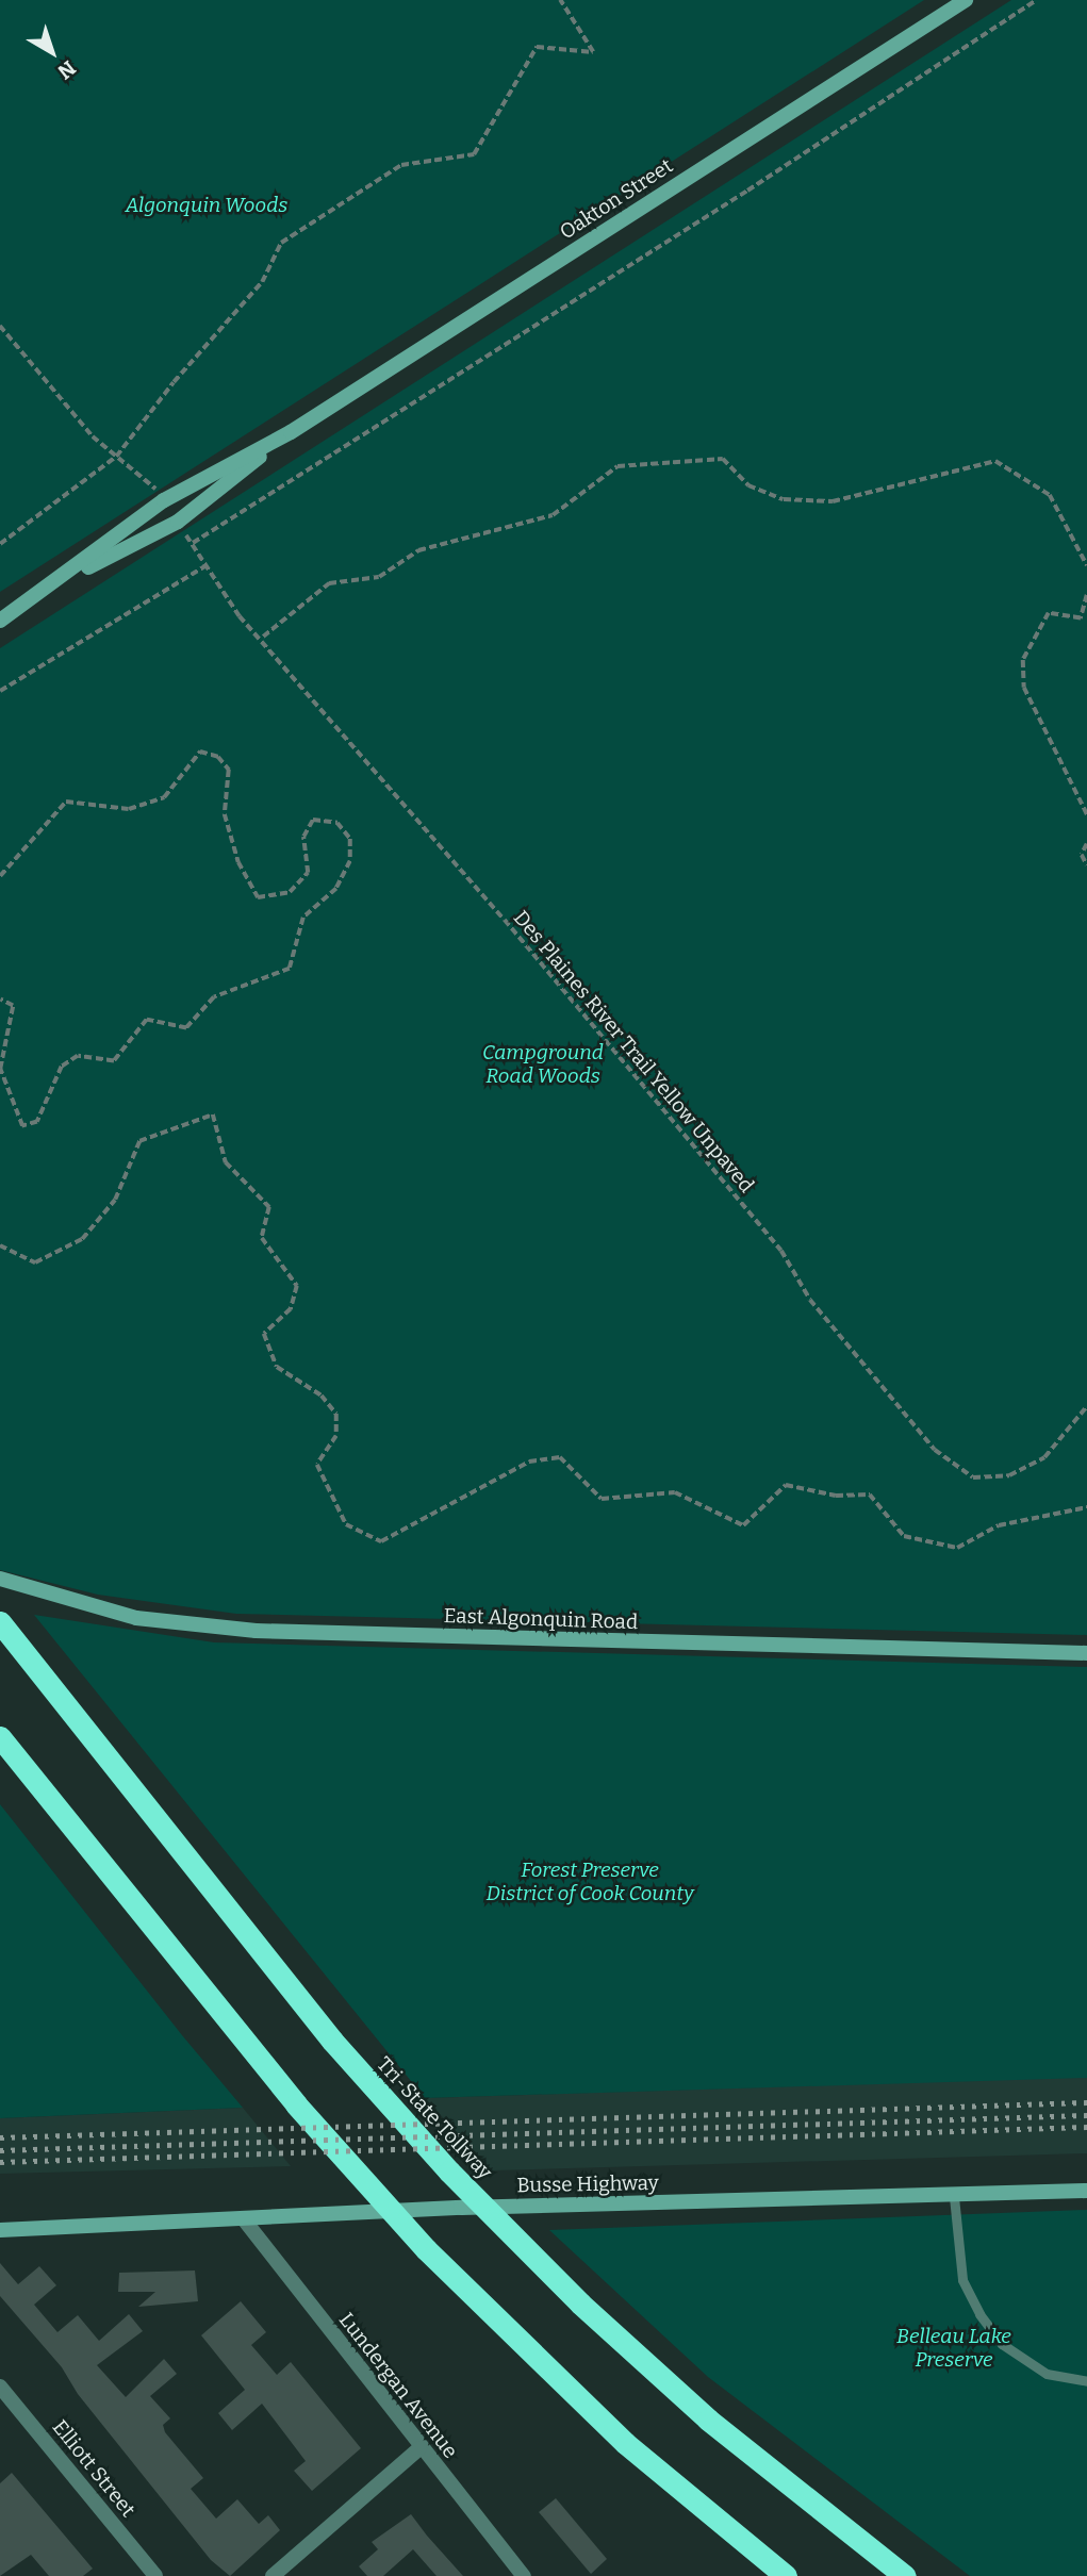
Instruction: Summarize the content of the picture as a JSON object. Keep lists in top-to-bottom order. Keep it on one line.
{"streets":{"highway":["Tri-State Tollway"],"main road":["Oakton Street","East Algonquin Road","Busse Highway"],"street":["Lundergan Avenue","Elliott Street"],"path":["Des Plaines River Trail Yellow Unpaved"]},"crossings":[["Busse Highway","Lundergan Avenue"]],"parks":["Algonquin Woods","Campground Road Woods","Forest Preserve District of Cook County","Belleau Lake Preserve"],"north":"bottom right"}
